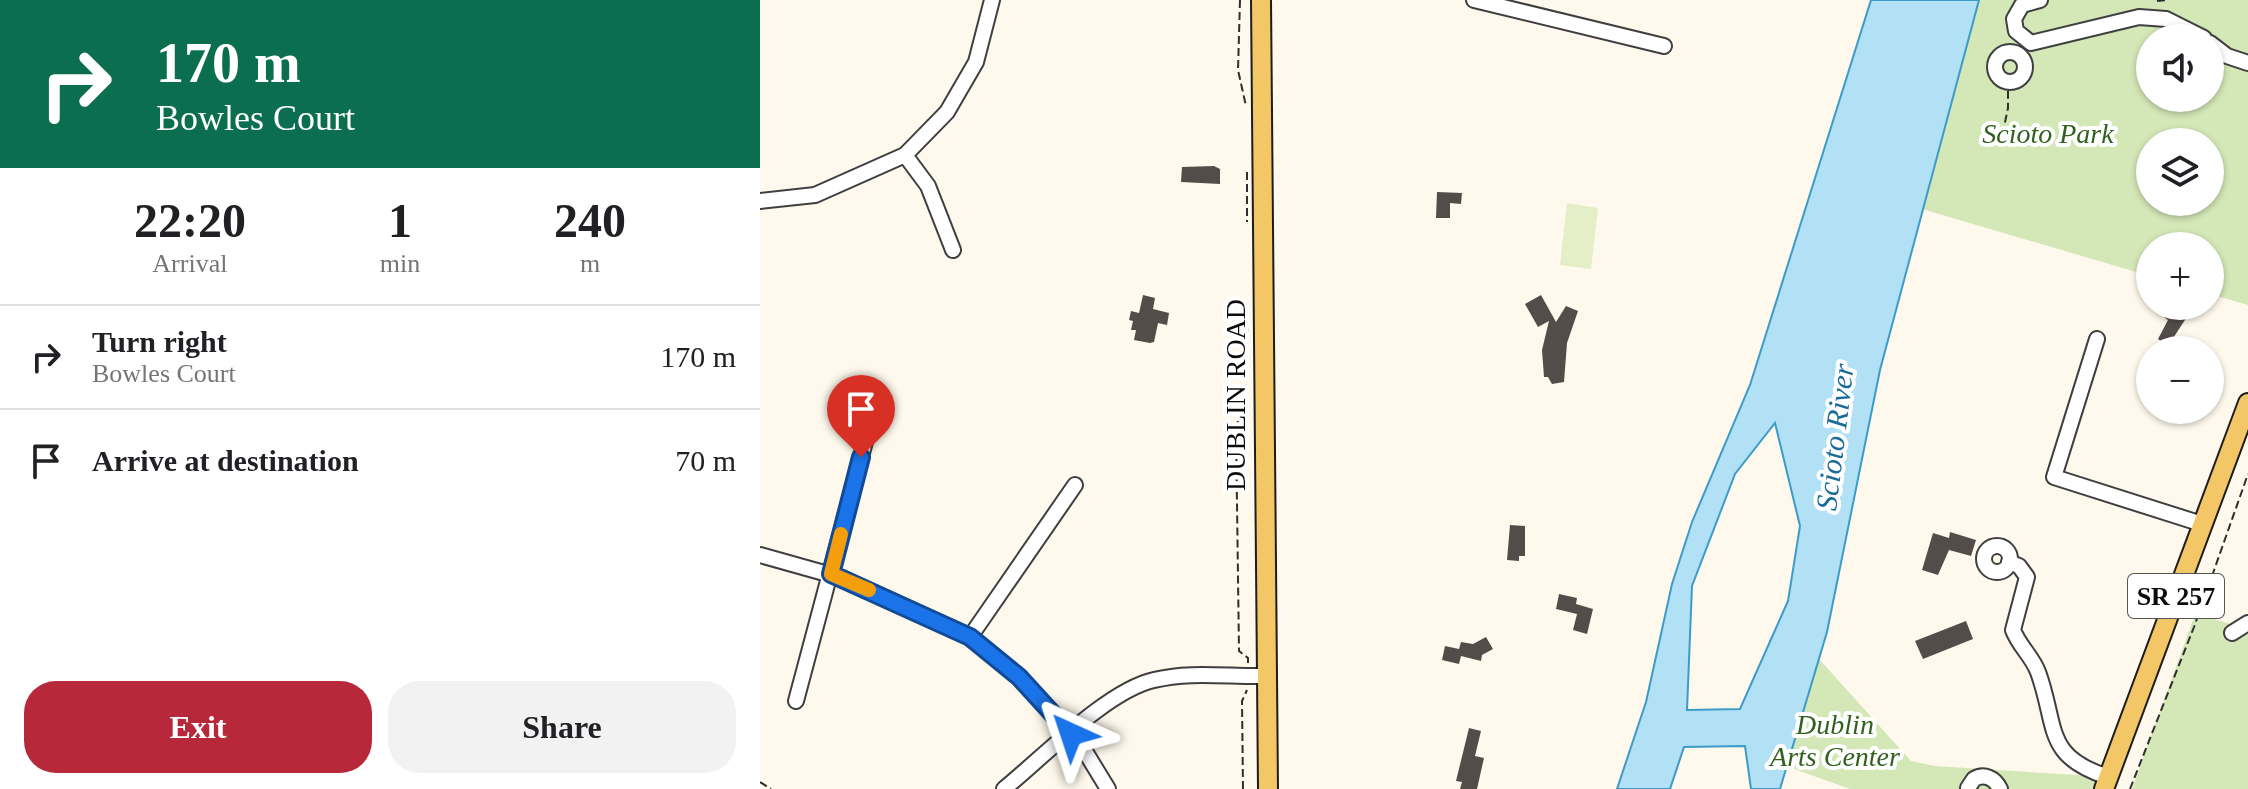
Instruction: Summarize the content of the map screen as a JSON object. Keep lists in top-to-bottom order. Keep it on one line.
{"streets":{"main road":["DUBLIN ROAD","SR 257"]},"water":["Scioto River"],"parks":["Scioto Park","Dublin Arts Center"],"page":{"turn":["170 m","Bowles Court"],"map_buttons":["+","−"],"eta":["22:20","Arrival","1","min","240","m"],"list":[{"name":"Turn right","note":"Bowles Court","value":"170 m"},{"name":"Arrive at destination","value":"70 m"}],"buttons":["Exit","Share"]}}
